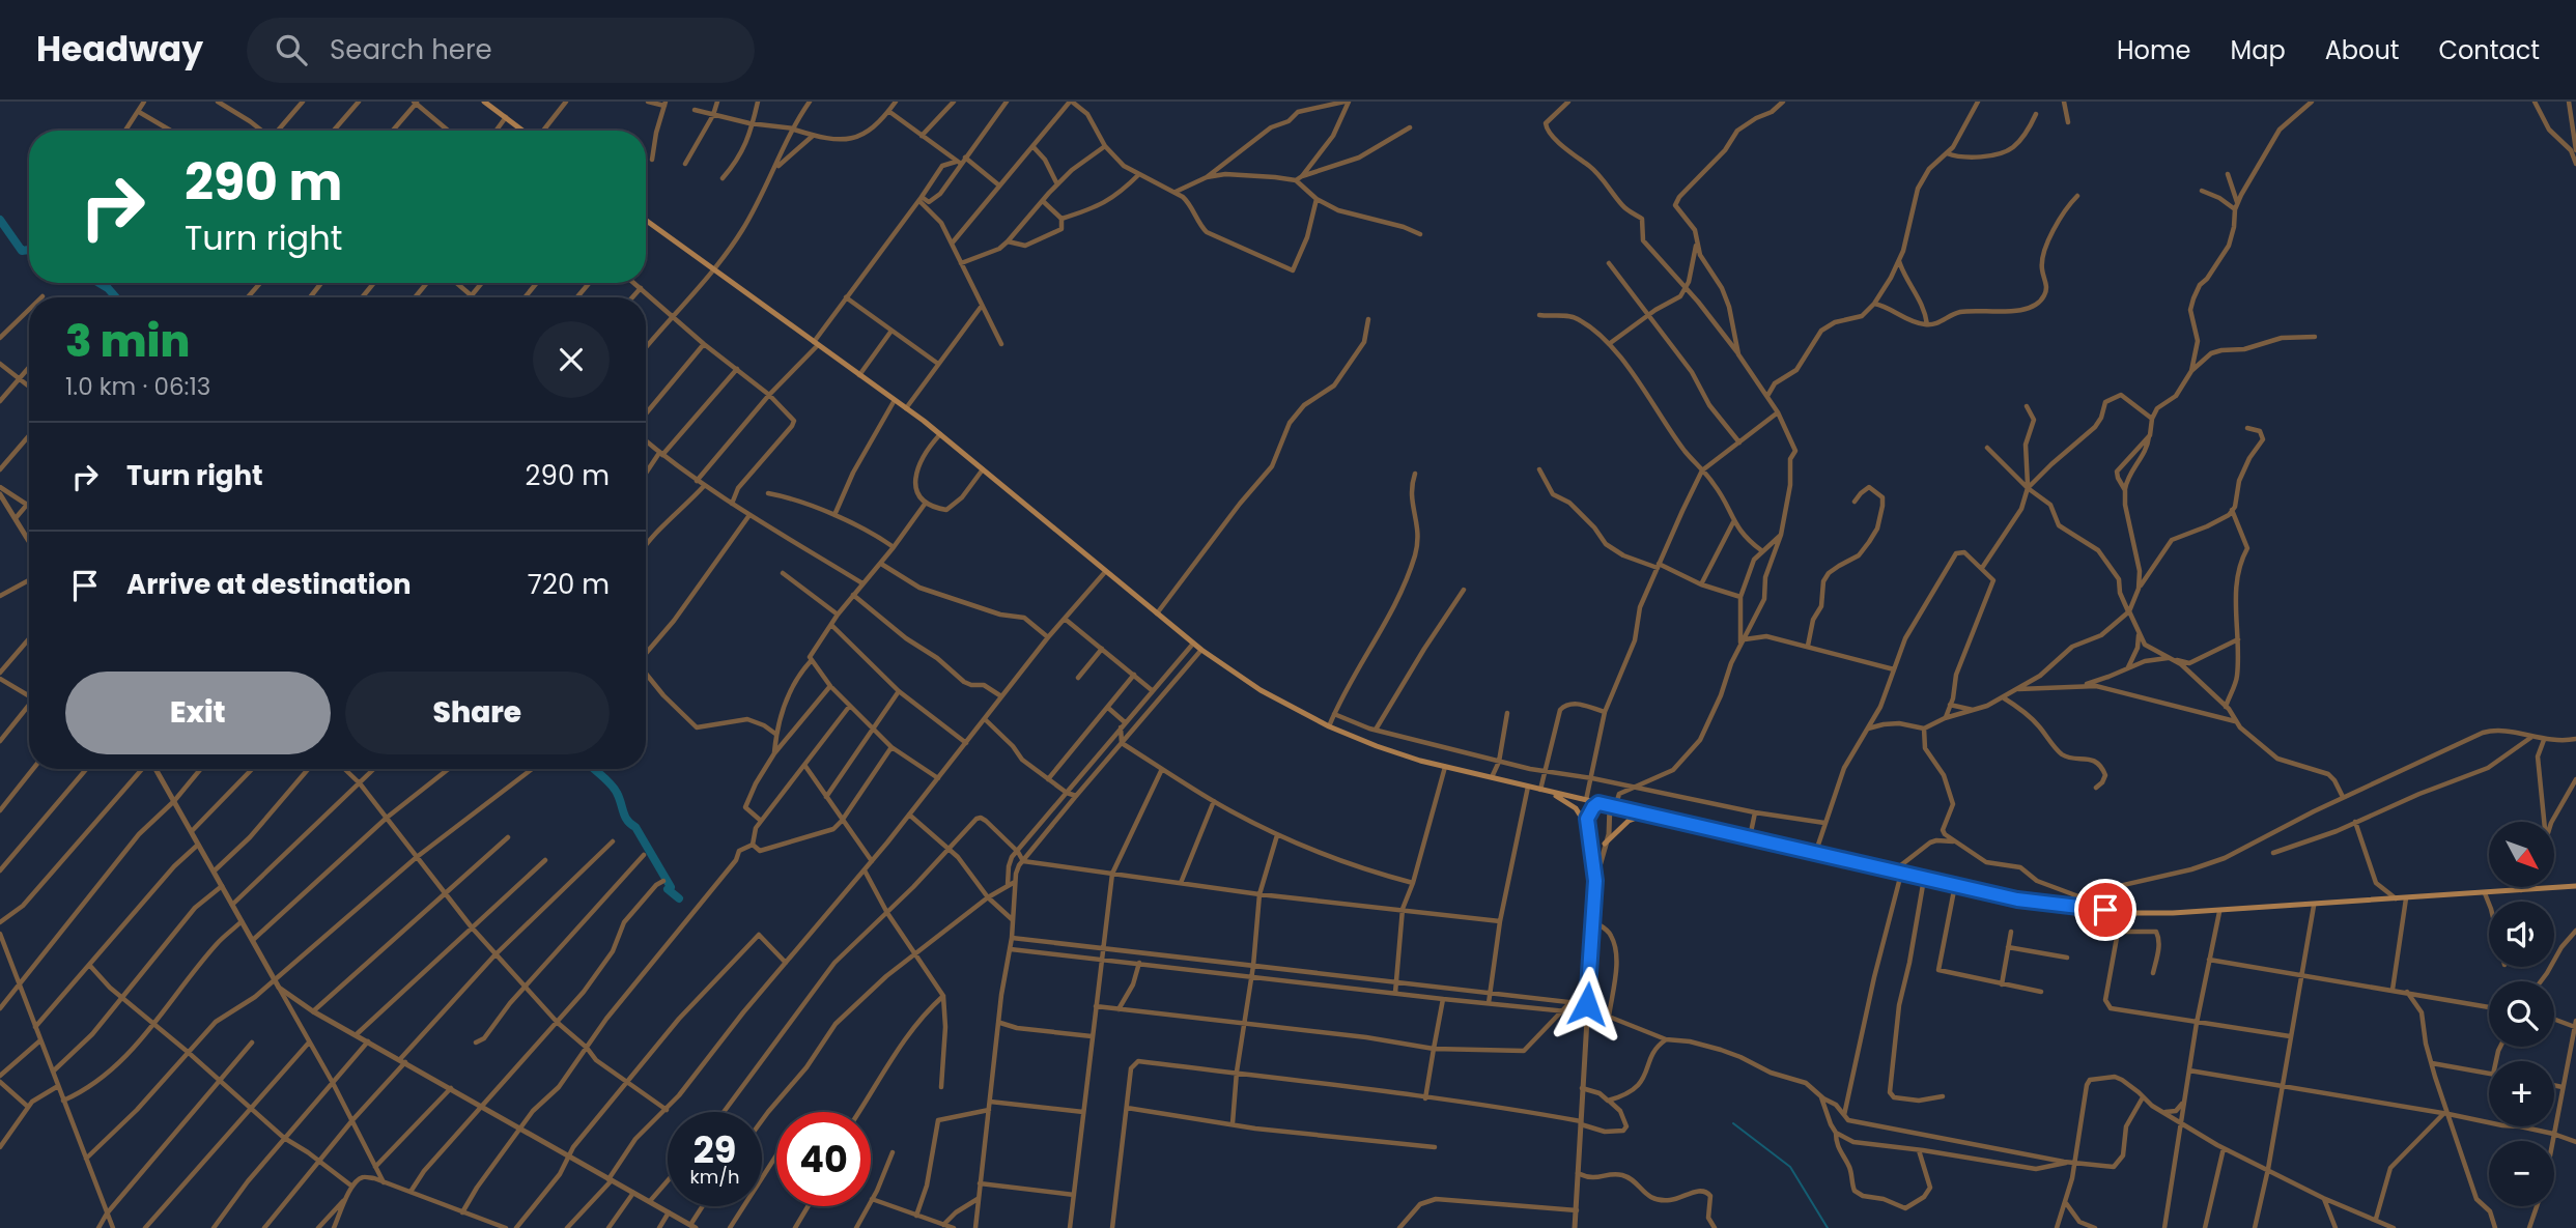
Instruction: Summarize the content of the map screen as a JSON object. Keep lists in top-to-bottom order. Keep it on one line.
{"north":"bottom right","page":{"header":"Headway","search":"Search here","nav":["Home","Map","About","Contact"],"turn":["290 m","Turn right"],"heading":["3 min","1.0 km · 06:13"],"list":[{"name":"Turn right","value":"290 m"},{"name":"Arrive at destination","value":"720 m"}],"buttons":["Exit","Share"],"map_buttons":["+","−"],"speed":"29 km/h","limit":"40"}}
